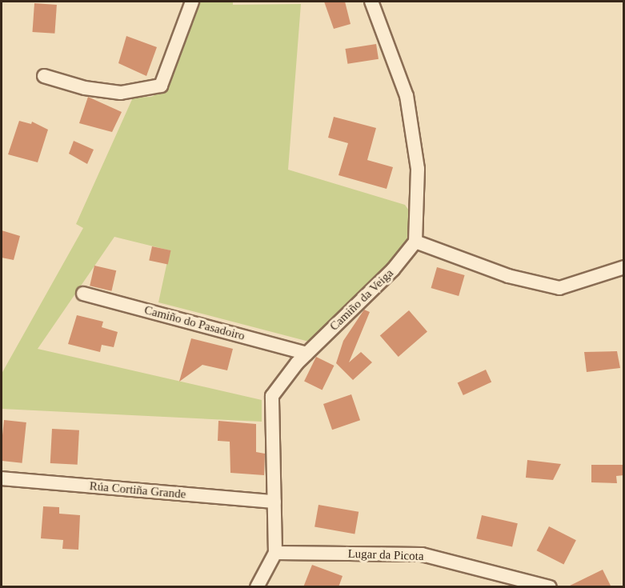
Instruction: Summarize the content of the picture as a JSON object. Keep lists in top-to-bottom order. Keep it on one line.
{"streets":{"street":["Camiño da Veiga","Camiño do Pasadoiro","Rúa Cortiña Grande","Lugar da Picota"]},"crossings":[["Camiño da Veiga","Camiño do Pasadoiro"],["Camiño da Veiga","Rúa Cortiña Grande"],["Camiño da Veiga","Lugar da Picota"]]}
